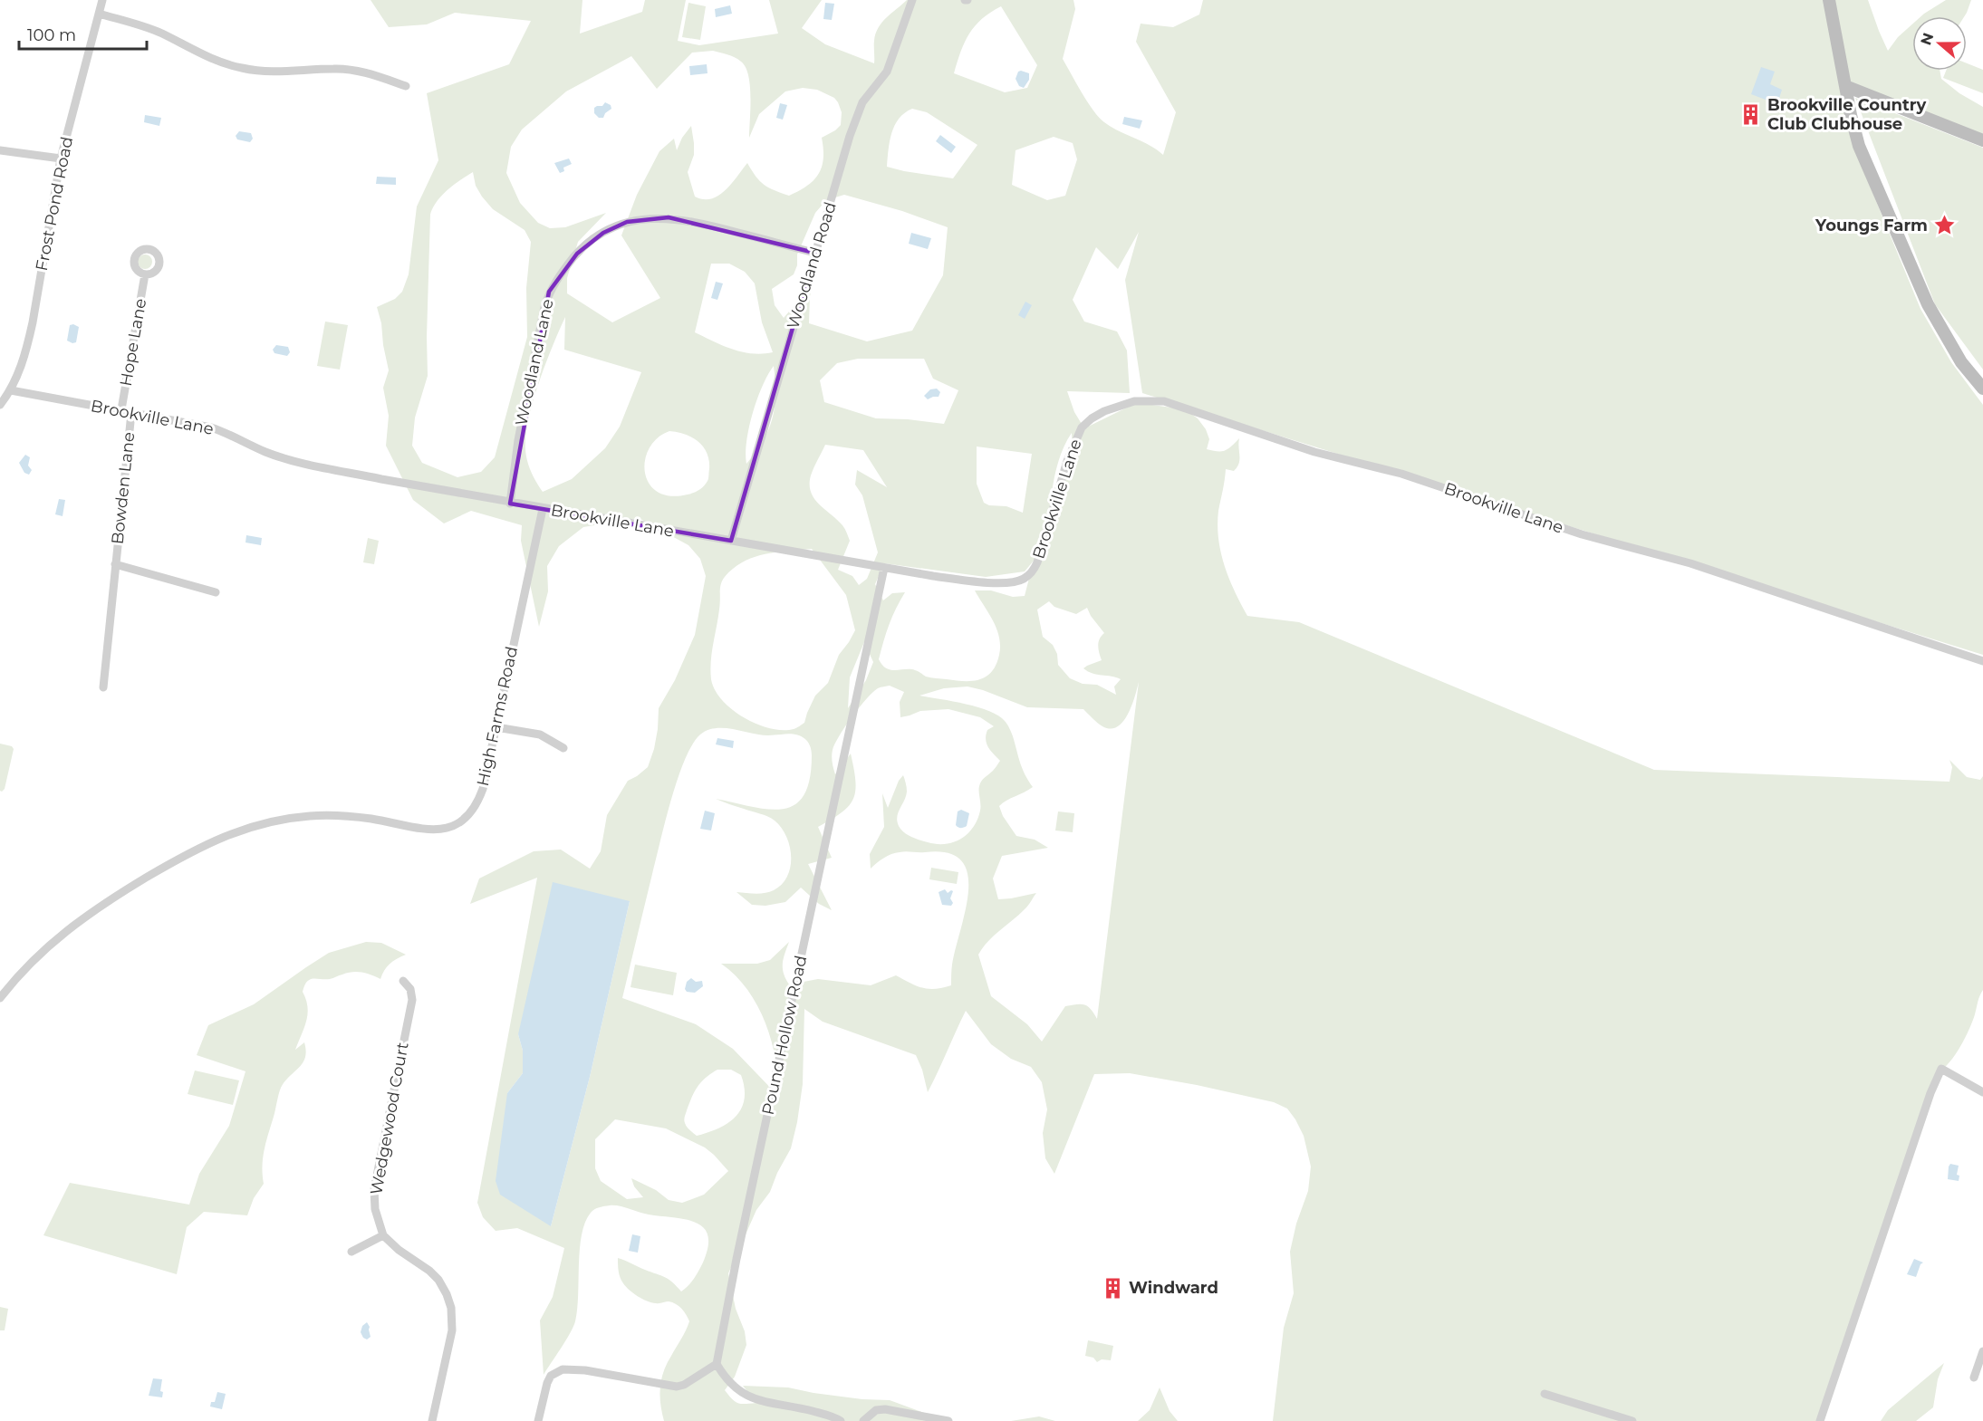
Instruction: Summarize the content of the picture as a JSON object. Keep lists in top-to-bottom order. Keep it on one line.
{"streets":{"street":["Frost Pond Road","Woodland Road","Hope Lane","Woodland Lane","Brookville Lane","Bowden Lane","High Farms Road","Pound Hollow Road","Wedgewood Court"]},"crossings":[["Frost Pond Road","Brookville Lane"],["Woodland Road","Woodland Lane"],["Woodland Road","Brookville Lane"],["Hope Lane","Brookville Lane"],["Woodland Lane","Brookville Lane"],["Brookville Lane","Bowden Lane"],["Brookville Lane","High Farms Road"],["Brookville Lane","Pound Hollow Road"]],"places":{"building":["Brookville Country Club Clubhouse","Windward"],"place":["Youngs Farm"]},"scale_bar":"100 m","north":"left"}
